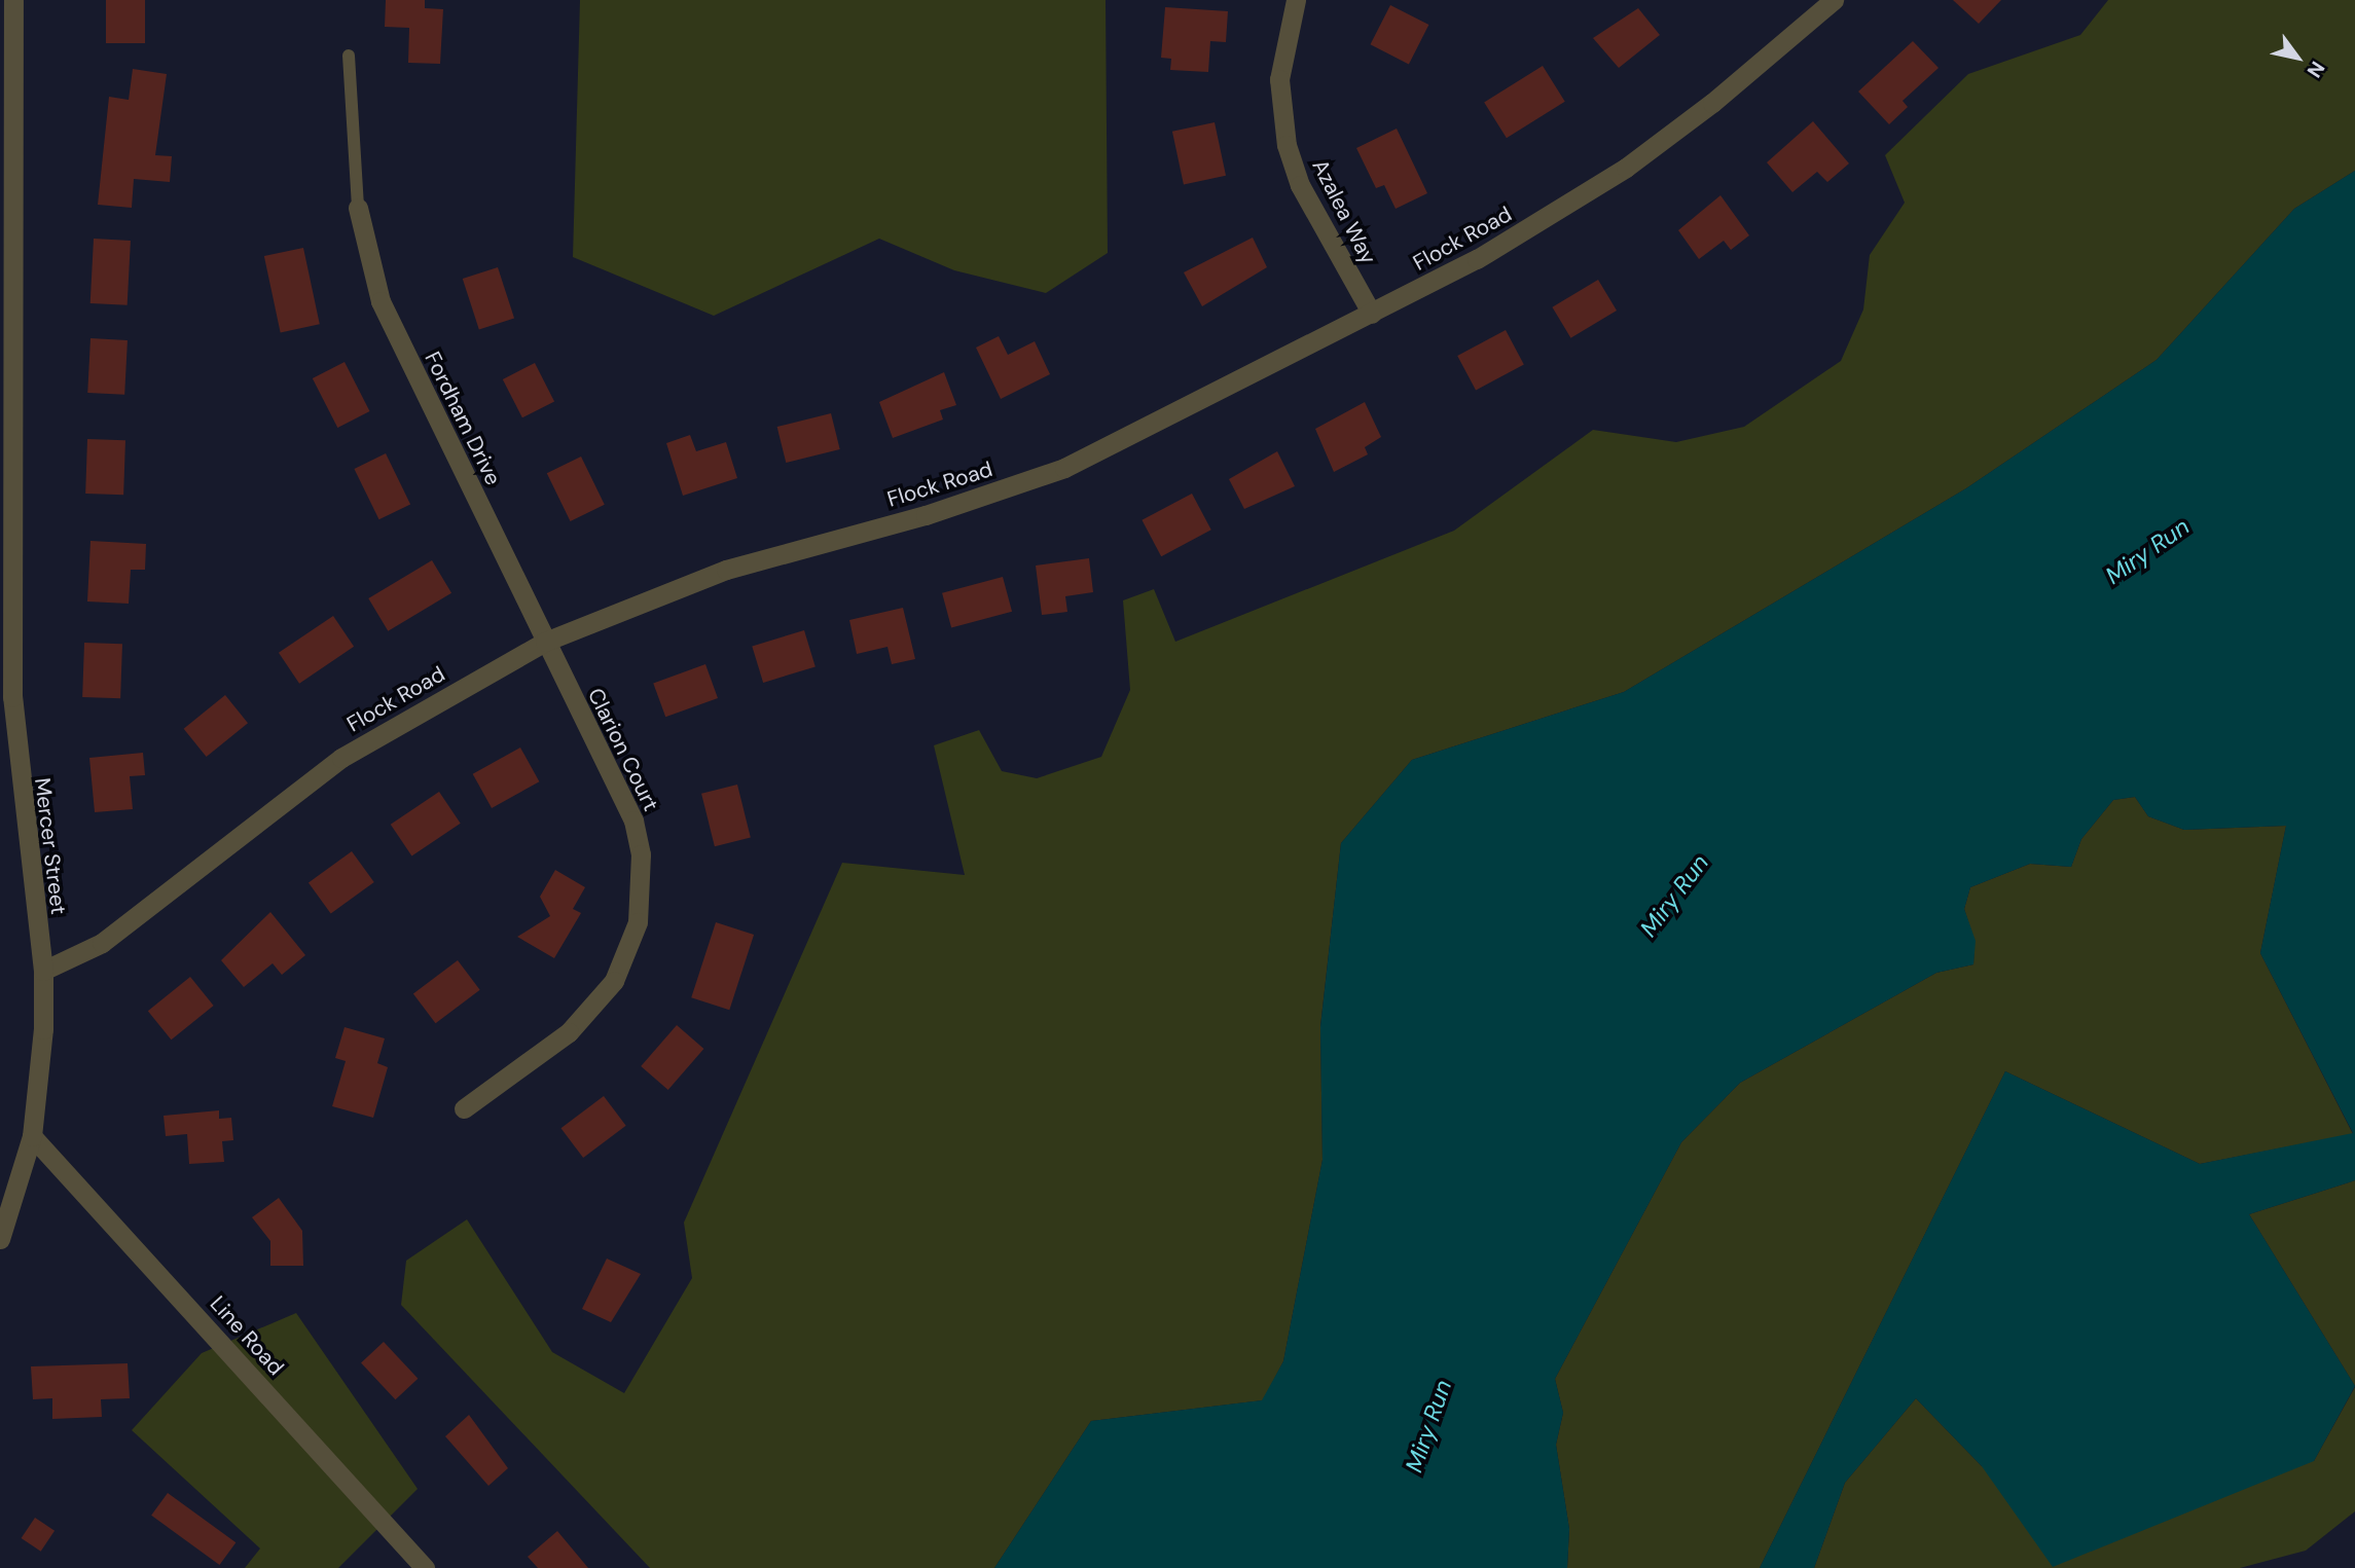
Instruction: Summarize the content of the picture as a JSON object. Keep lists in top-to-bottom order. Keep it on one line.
{"streets":{"street":["Azalea Way","Flock Road","Fordham Drive","Clarion Court","Mercer Street","Line Road"]},"crossings":[["Azalea Way","Flock Road"],["Flock Road","Fordham Drive"],["Flock Road","Clarion Court"],["Flock Road","Mercer Street"],["Fordham Drive","Clarion Court"],["Mercer Street","Line Road"]],"water":["Miry Run"],"north":"bottom right"}
